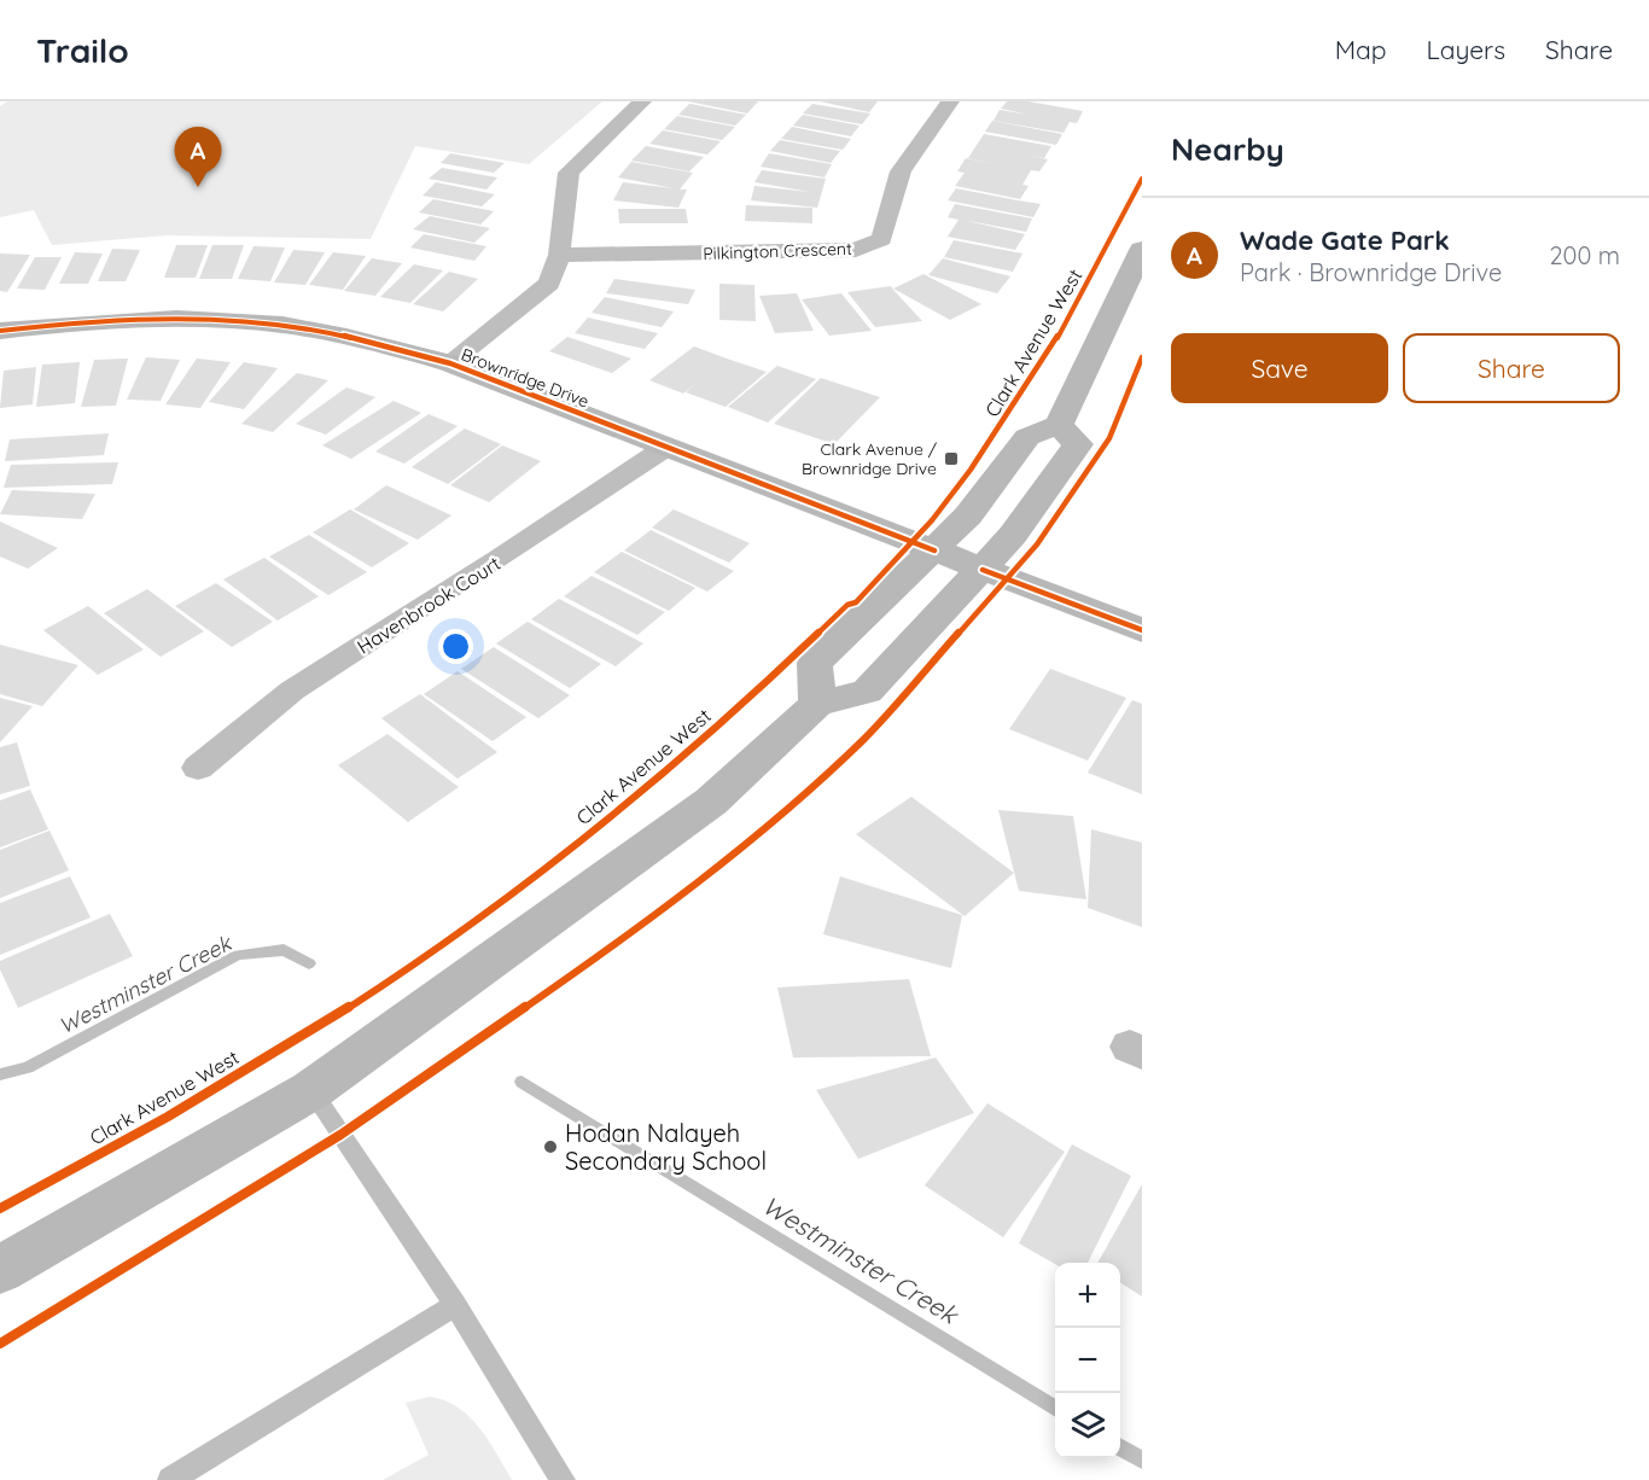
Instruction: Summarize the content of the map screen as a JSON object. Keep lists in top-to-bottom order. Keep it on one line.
{"streets":{"street":["Pilkington Crescent","Brownridge Drive","Havenbrook Court"],"cycle path":["Clark Avenue West"]},"crossings":[["Brownridge Drive","Havenbrook Court"]],"water":["Westminster Creek"],"places":{"transit":["Clark Avenue / Brownridge Drive"],"other":["Hodan Nalayeh Secondary School"]},"page":{"header":"Trailo","nav":["Map","Layers","Share"],"heading":"Nearby","pins":"A","list":[{"mark":"A","name":"Wade Gate Park","note":"Park · Brownridge Drive","value":"200 m"}],"buttons":["Save","Share"],"map_buttons":["+","−"]}}
